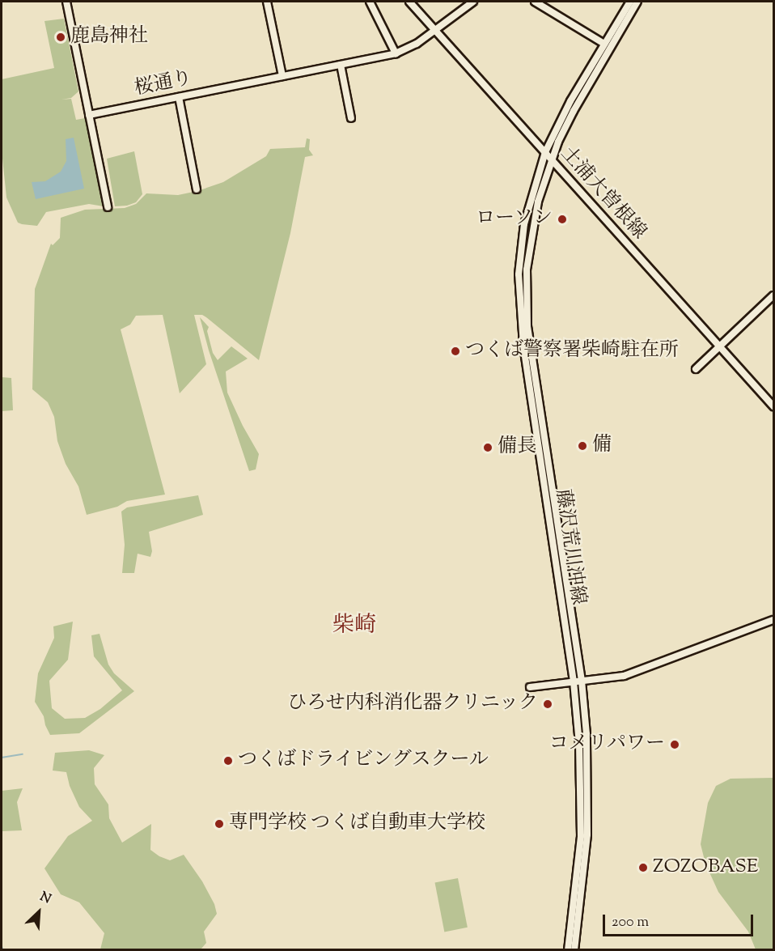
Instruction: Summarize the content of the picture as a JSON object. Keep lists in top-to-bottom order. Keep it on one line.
{"streets":{"main road":["桜通り","土浦大曽根線","藤沢荒川沖線"]},"crossings":[["桜通り","土浦大曽根線"],["土浦大曽根線","藤沢荒川沖線"]],"districts":["柴崎"],"places":["鹿島神社","ローソン","つくば警察署柴崎駐在所","備","備長","ひろせ内科消化器クリニック","コメリパワー","つくばドライビングスクール","専門学校 つくば自動車大学校","ZOZOBASE"],"scale_bar":"200 m","north":"top right"}
